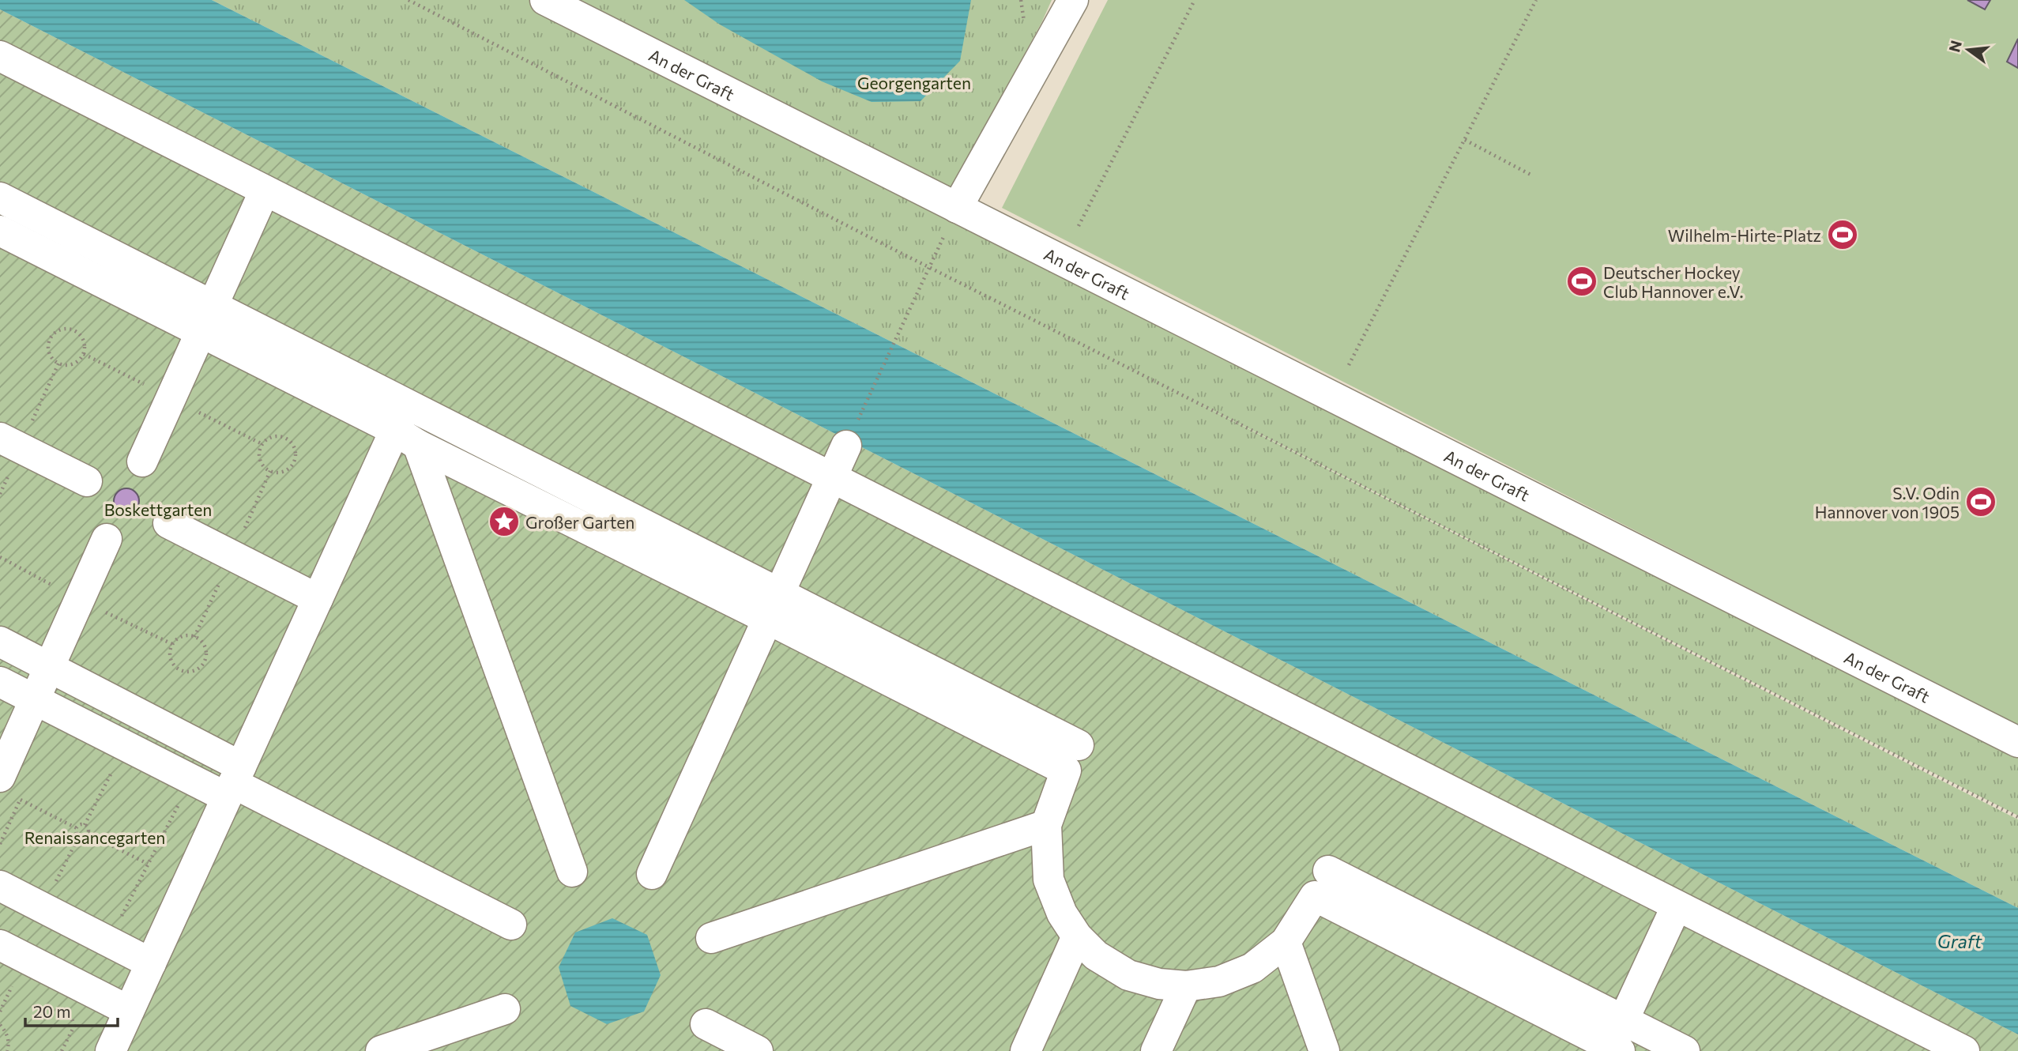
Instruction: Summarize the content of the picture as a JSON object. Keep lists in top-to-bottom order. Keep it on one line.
{"streets":{"street":["An der Graft"]},"water":["Graft"],"parks":["Georgengarten","Boskettgarten","Renaissancegarten"],"places":{"sports":["Wilhelm-Hirte-Platz","Deutscher Hockey Club Hannover e.V.","S.V. Odin Hannover von 1905"],"place":["Großer Garten"]},"scale_bar":"20 m","north":"left"}
